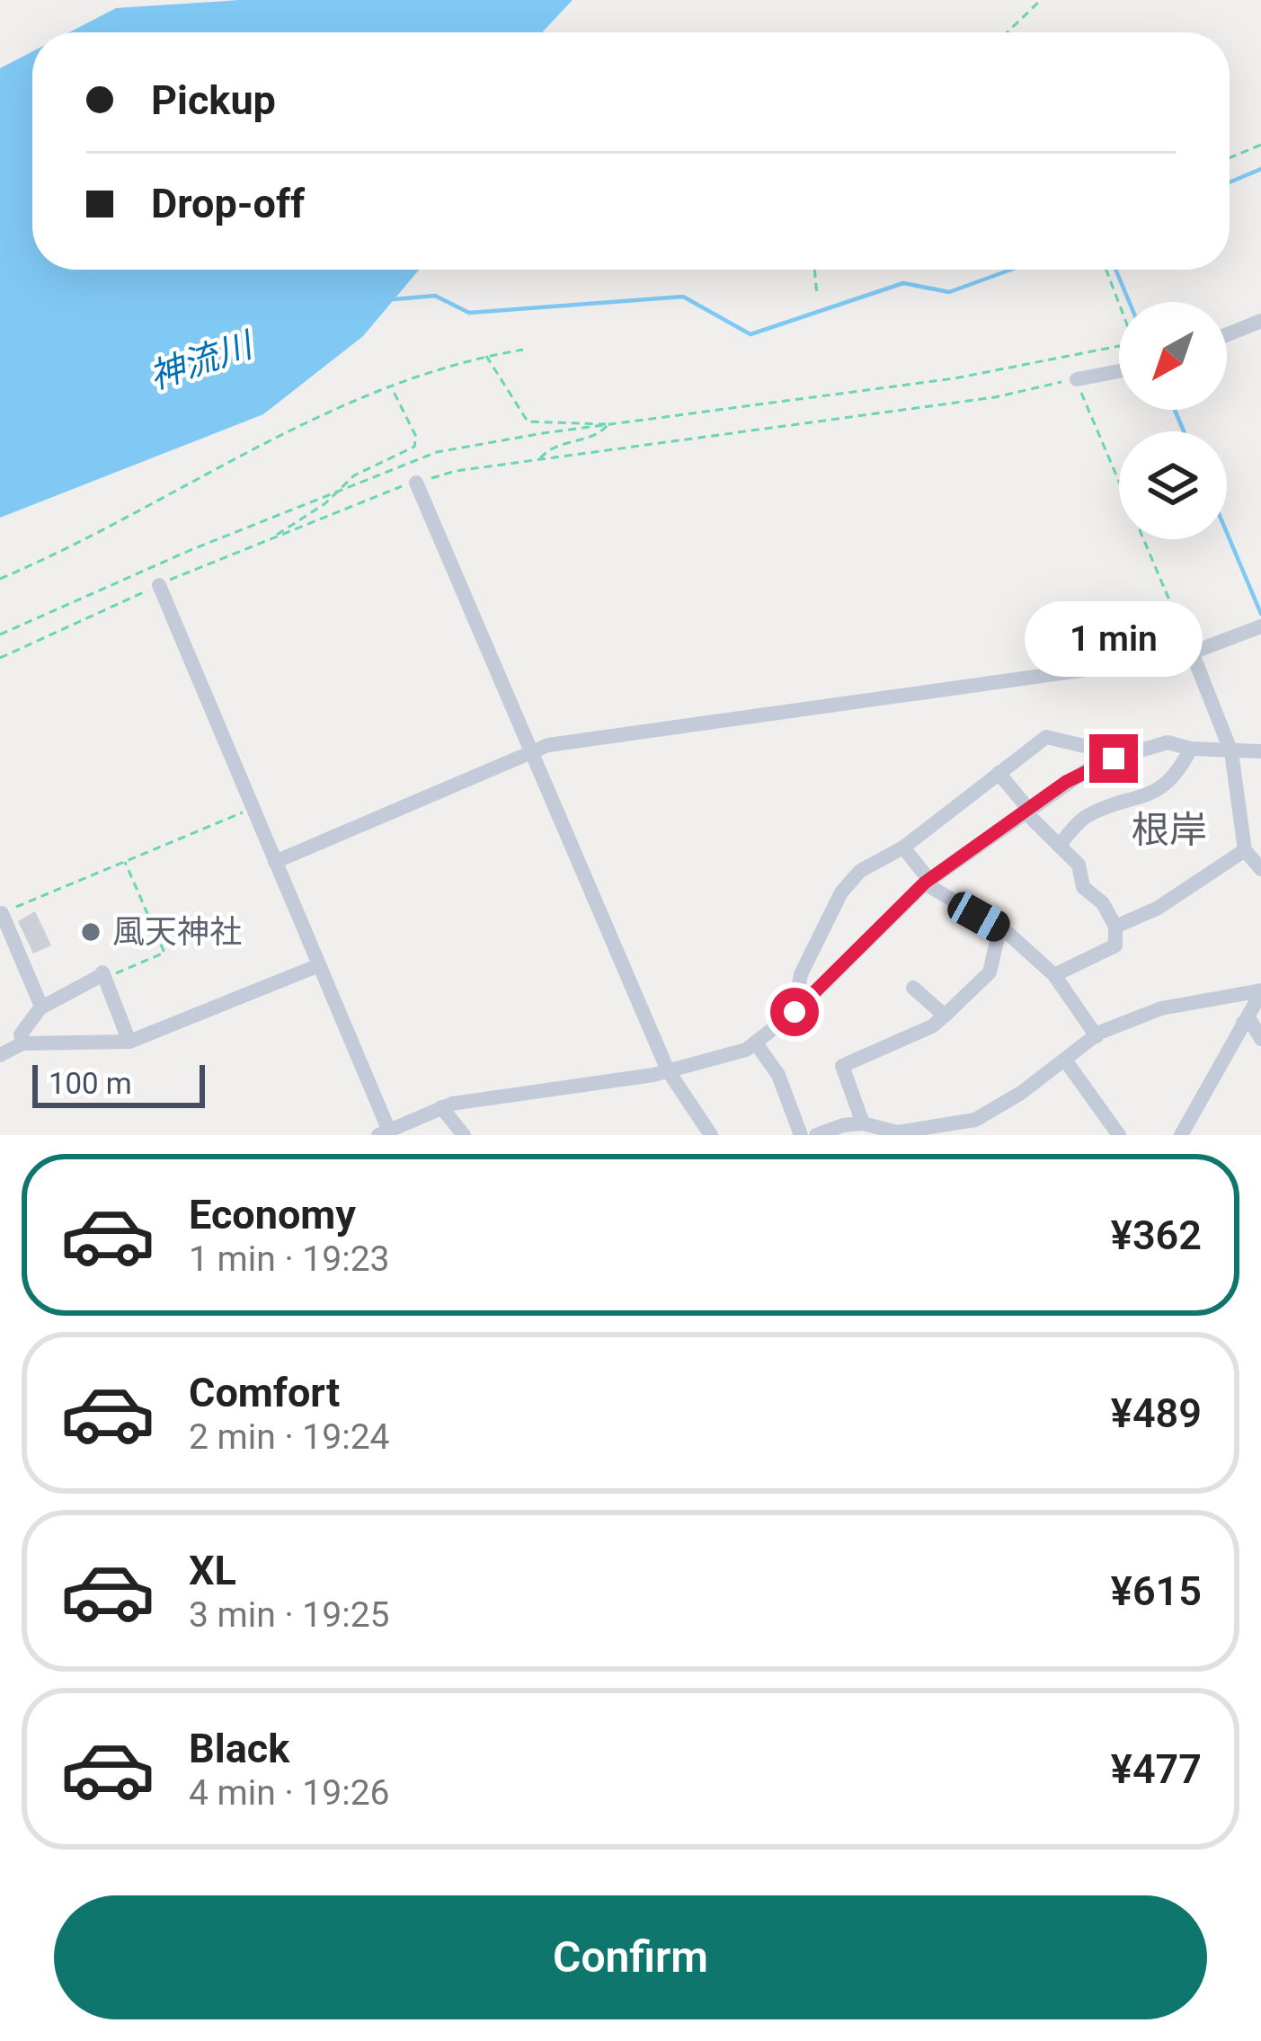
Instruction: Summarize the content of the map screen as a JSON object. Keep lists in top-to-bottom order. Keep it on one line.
{"districts":["根岸"],"water":["神流川"],"places":["風天神社"],"scale_bar":"100 m","north":"bottom left","page":{"banner":["Pickup","Drop-off"],"bubble":"1 min","scale":"100 m","list":[{"name":"Economy","note":"1 min · 19:23","value":"¥362"},{"name":"Comfort","note":"2 min · 19:24","value":"¥489"},{"name":"XL","note":"3 min · 19:25","value":"¥615"},{"name":"Black","note":"4 min · 19:26","value":"¥477"}],"buttons":"Confirm"}}
